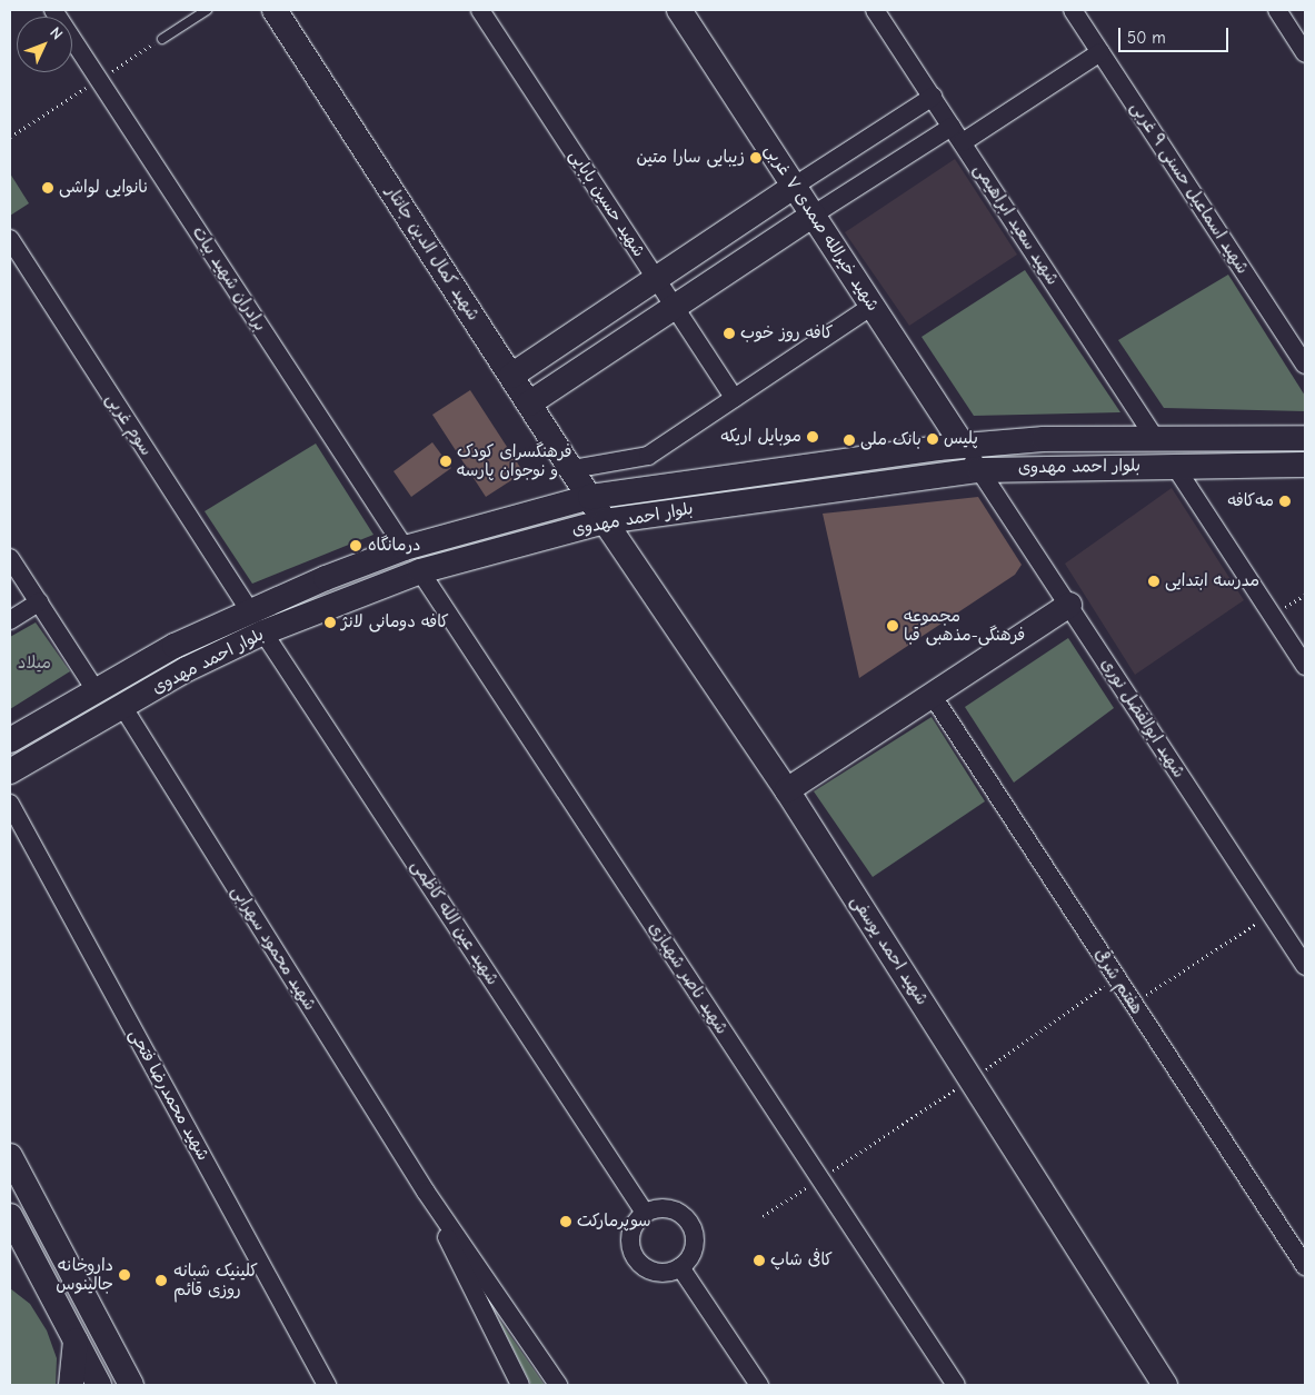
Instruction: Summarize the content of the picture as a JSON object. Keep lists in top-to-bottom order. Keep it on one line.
{"streets":{"main road":["شهید خیرالله صمدی ۷ غربی","شهید کمال الدین جانثار","بلوار احمد مهدوی","شهید احمد یوسفی"],"street":["شهید اسماعیل حسنی ۹ غربی","شهید حسین بابایی","شهید سعید ابراهیمی","برادران شهید بیات","سوم غربی","شهید ابوالفضل نوری","شهید عین الله کاظمی","شهید محمود سهرابی","شهید ناصر شهبازی","هفتم شرقی","شهید محمدرضا فتحی"]},"crossings":[["شهید سعید ابراهیمی","بلوار احمد مهدوی"],["شهید خیرالله صمدی ۷ غربی","بلوار احمد مهدوی"],["شهید خیرالله صمدی ۷ غربی","شهید ابوالفضل نوری"],["شهید کمال الدین جانثار","بلوار احمد مهدوی"],["شهید کمال الدین جانثار","شهید احمد یوسفی"],["برادران شهید بیات","بلوار احمد مهدوی"],["سوم غربی","بلوار احمد مهدوی"],["بلوار احمد مهدوی","شهید ابوالفضل نوری"],["بلوار احمد مهدوی","شهید عین الله کاظمی"],["بلوار احمد مهدوی","شهید محمود سهرابی"],["بلوار احمد مهدوی","شهید احمد یوسفی"],["بلوار احمد مهدوی","شهید ناصر شهبازی"]],"parks":["میلاد"],"places":["زیبایی سارا متین","نانوایی لواشی","کافه روز خوب","موبایل اریکه","پلیس","بانک ملی","فرهنگسرای کودک و نوجوان پارسه","مه‌کافه","درمانگاه","مدرسه ابتدایی","کافه دومانی لانژ","مجموعه فرهنگی-مذهبی قبا","سوپرمارکت","کافی شاپ","داروخانه جالینوس","کلینیک شبانه روزى قائم"],"scale_bar":"50 m","north":"top right"}
